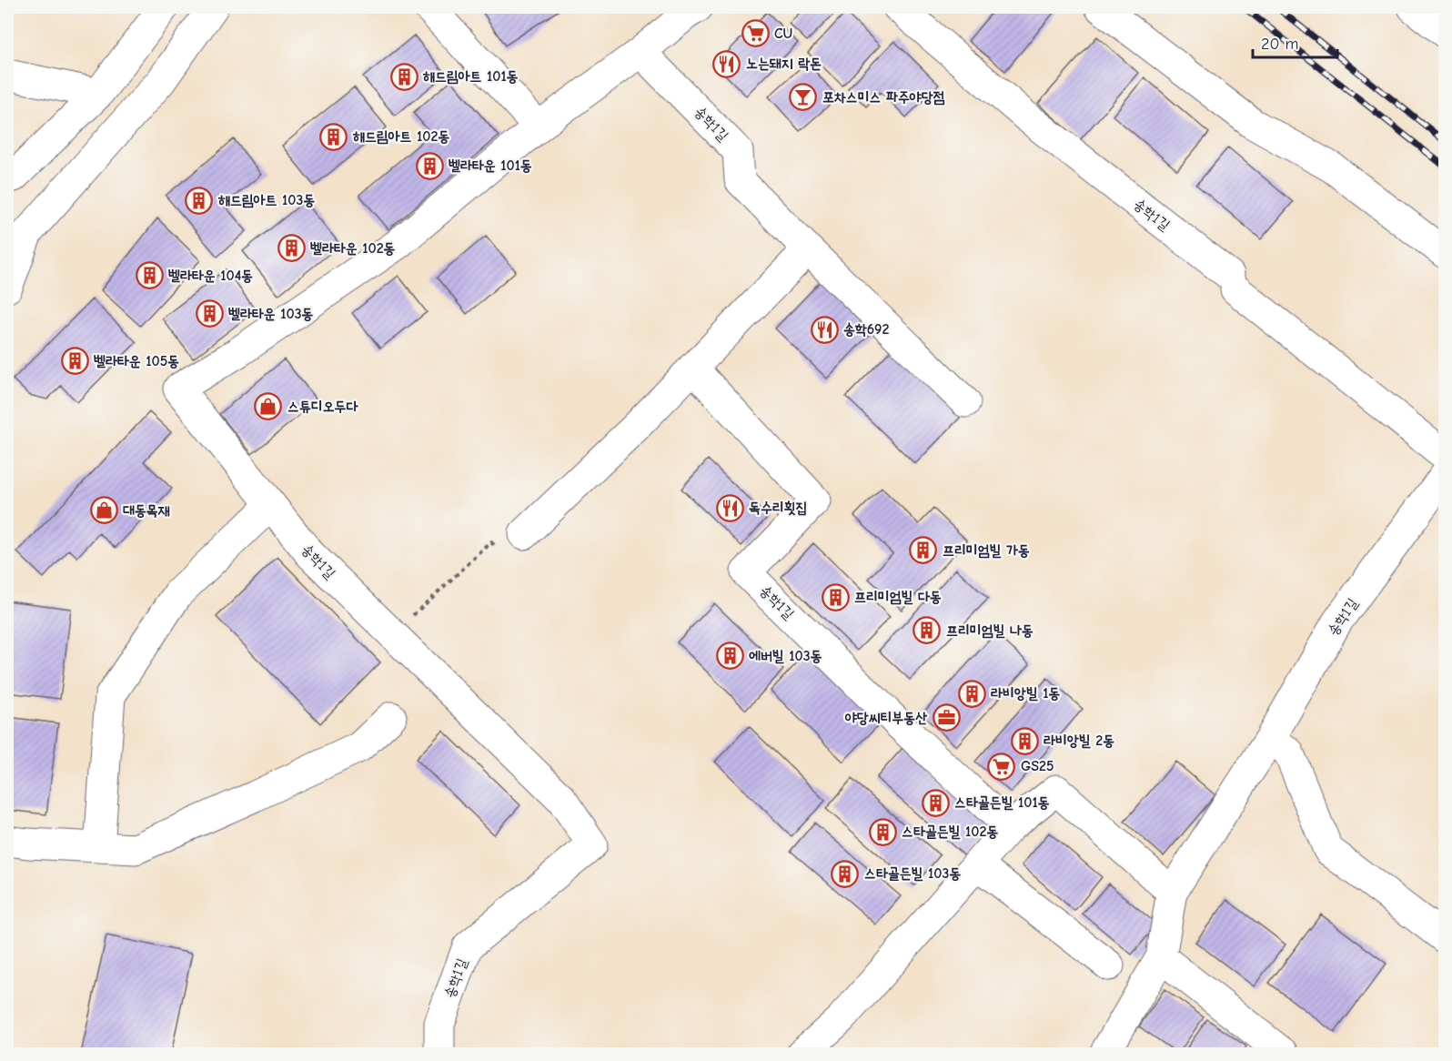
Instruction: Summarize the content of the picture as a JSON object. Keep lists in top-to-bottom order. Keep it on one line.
{"streets":{"street":["송학1길"]},"places":{"supermarket":["CU","GS25"],"restaurant":["노는돼지 락돈","송학692","독수리횟집"],"building":["해드림아트 101동","해드림아트 102동","벨라타운 101동","해드림아트 103동","벨라타운 102동","벨라타운 104동","벨라타운 103동","벨라타운 105동","프리미엄빌 가동","프리미엄빌 다동","프리미엄빌 나동","에버빌 103동","라비앙빌 1동","라비앙빌 2동","스타골든빌 101동","스타골든빌 102동","스타골든빌 103동"],"bar":["포차스미스 파주야당점"],"shop":["스튜디오두다","대동목재"],"office":["야당씨티부동산"]},"scale_bar":"20 m"}
